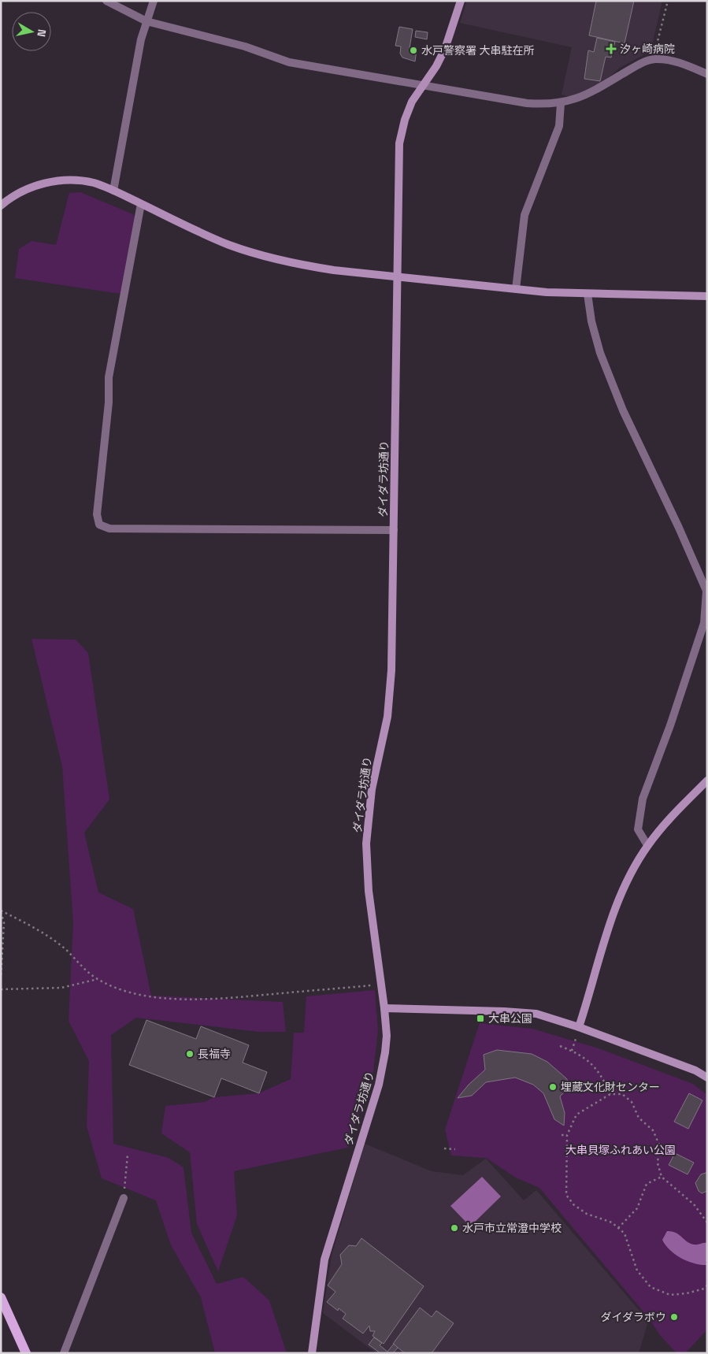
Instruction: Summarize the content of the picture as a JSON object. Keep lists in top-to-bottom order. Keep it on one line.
{"streets":{"street":["ダイダラ坊通り"]},"parks":["大串貝塚ふれあい公園"],"places":{"health":["汐ヶ崎病院"],"other":["水戸警察署 大串駐在所","長福寺","埋蔵文化財センター","水戸市立常澄中学校","ダイダラボウ"],"transit":["大串公園"]},"north":"right"}
